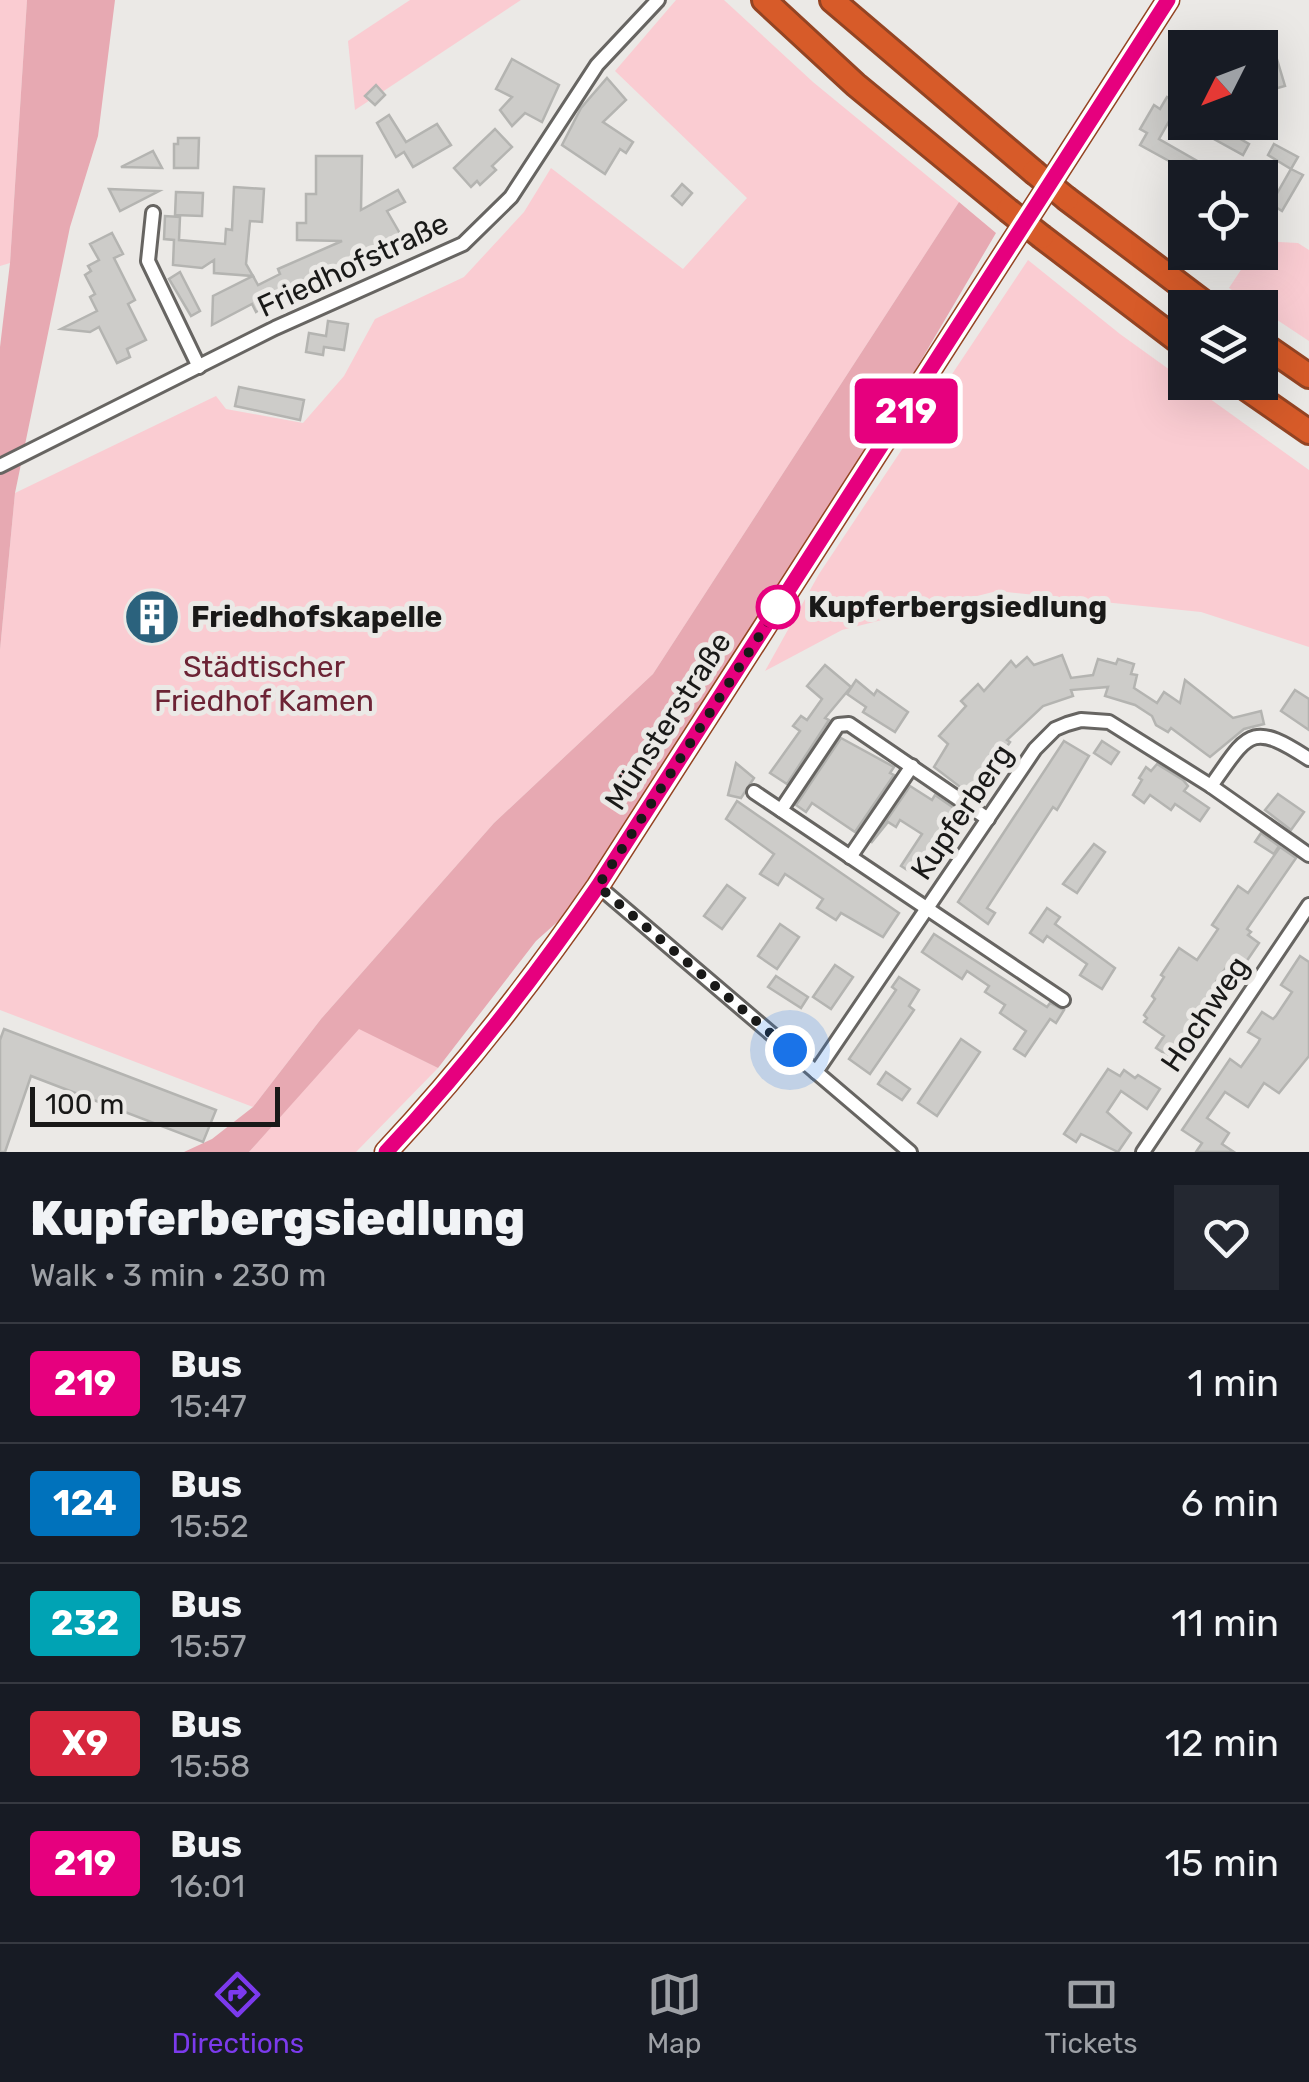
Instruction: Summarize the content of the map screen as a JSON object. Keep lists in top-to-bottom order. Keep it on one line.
{"streets":{"main road":["Münsterstraße"],"street":["Friedhofstraße","Kupferberg","Hochweg"]},"parks":["Städtischer Friedhof Kamen"],"places":{"other":["Kupferbergsiedlung"],"building":["Friedhofskapelle"]},"lines":["bus line 219"],"scale_bar":"100 m","north":"bottom left","page":{"on_map":"219","scale":"100 m","heading":["Kupferbergsiedlung","Walk · 3 min · 230 m"],"list":[{"mark":"219","name":"Bus","note":"15:47","value":"1 min"},{"mark":"124","name":"Bus","note":"15:52","value":"6 min"},{"mark":"232","name":"Bus","note":"15:57","value":"11 min"},{"mark":"X9","name":"Bus","note":"15:58","value":"12 min"},{"mark":"219","name":"Bus","note":"16:01","value":"15 min"}],"tabs":["Directions","Map","Tickets"]}}
